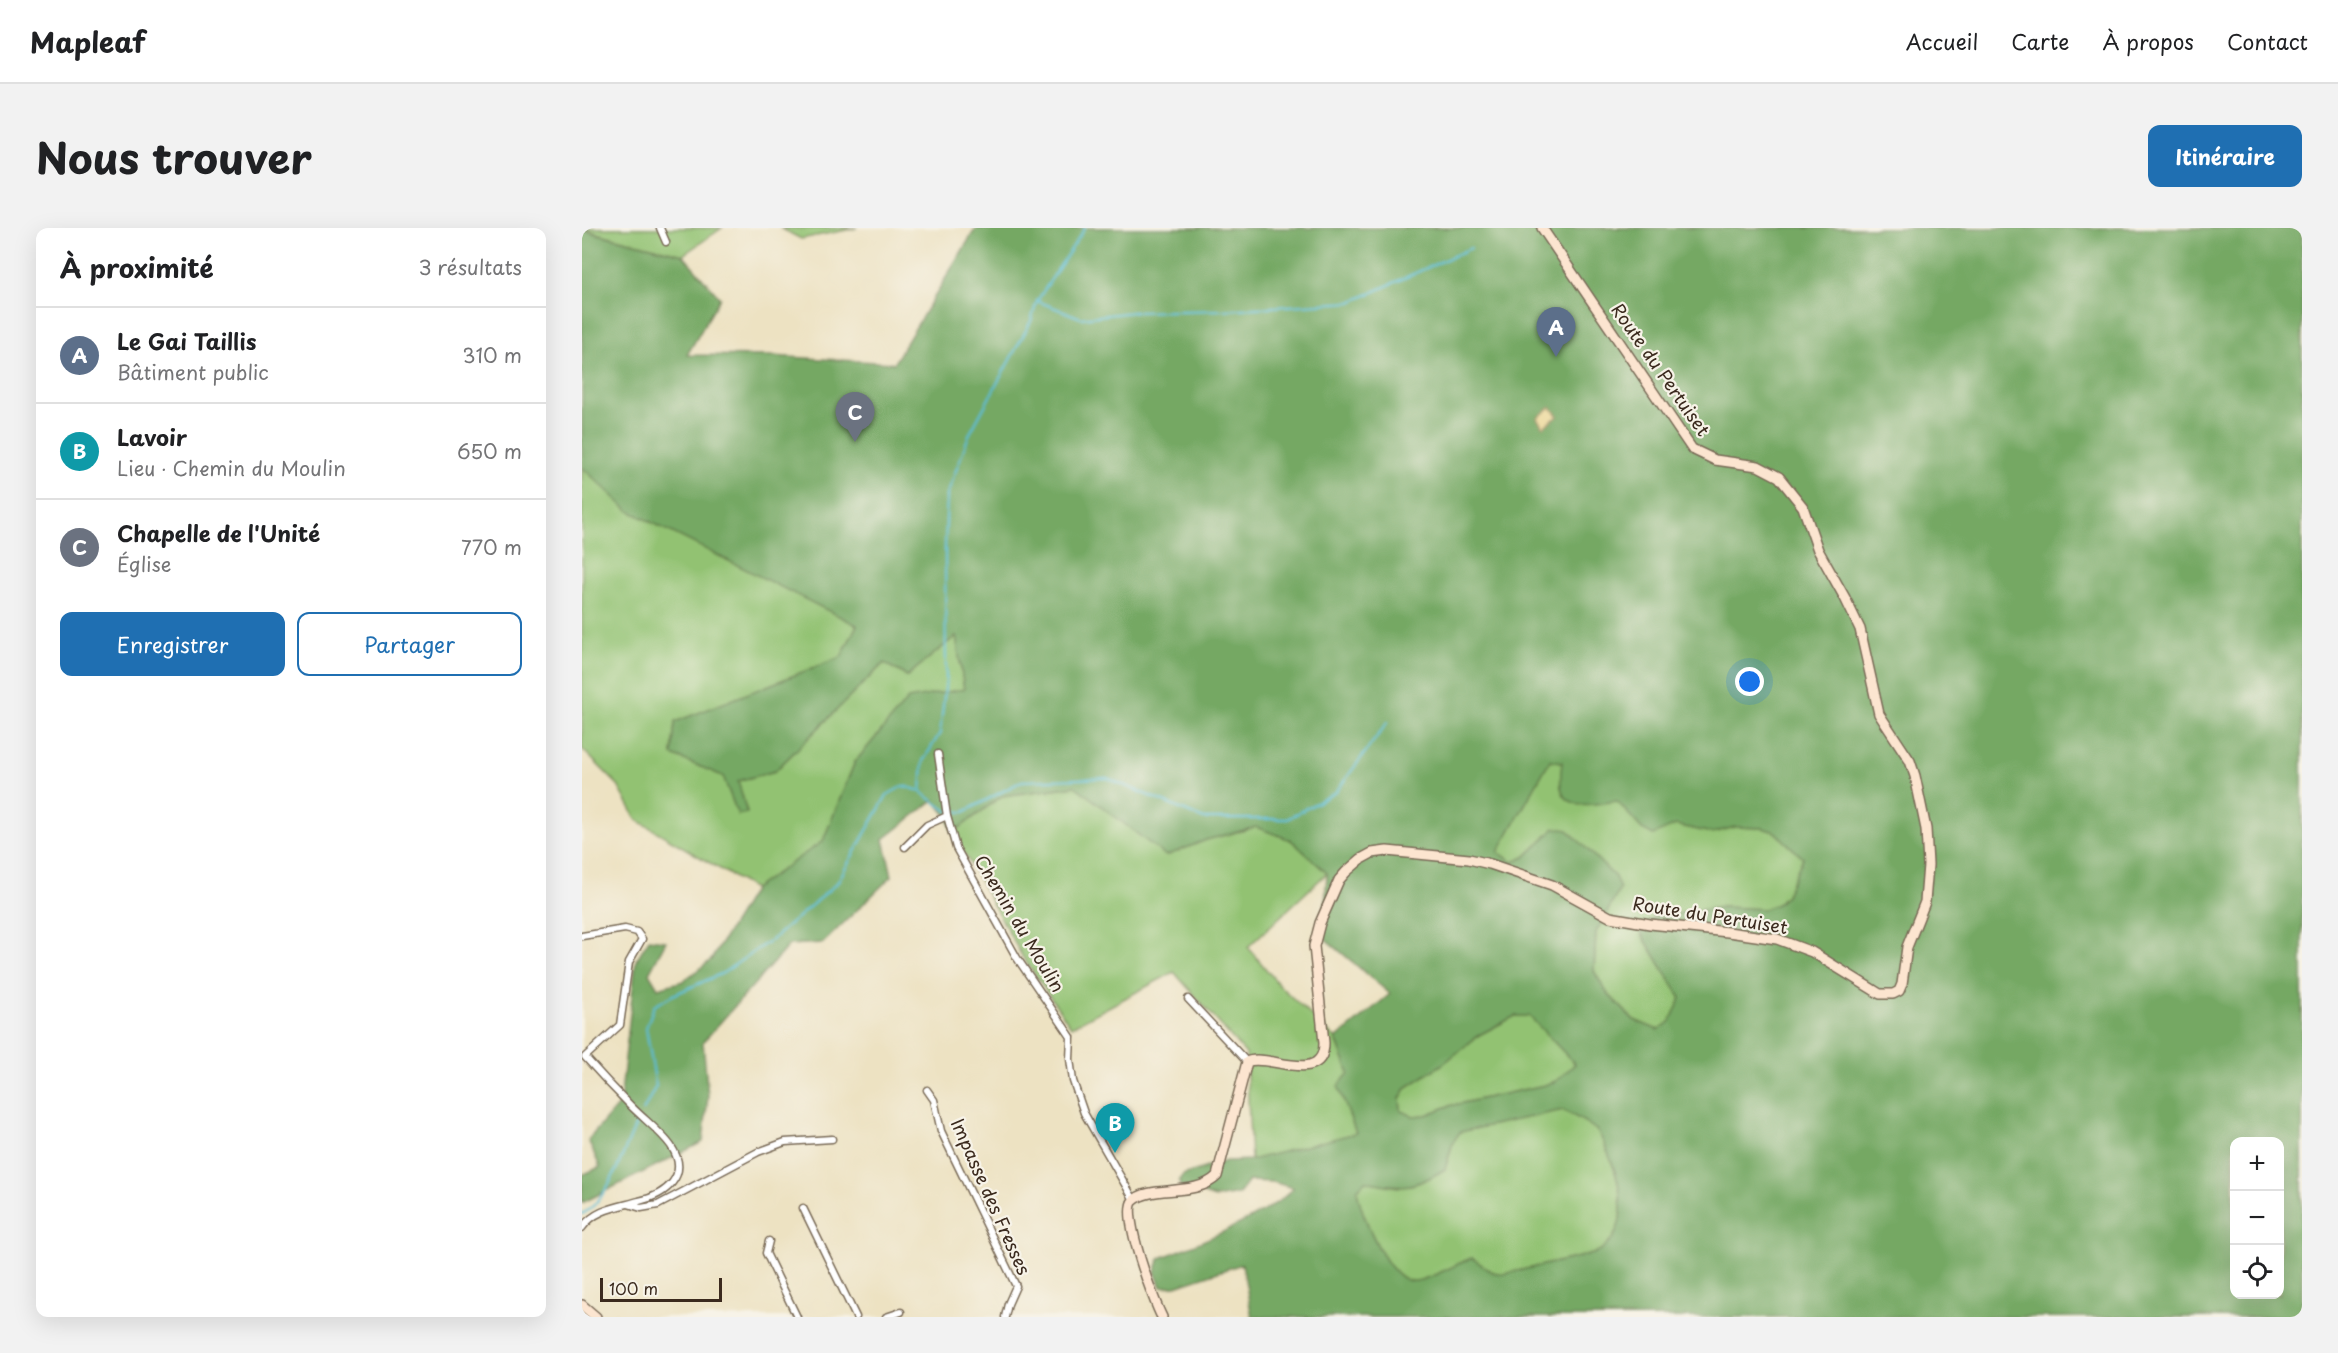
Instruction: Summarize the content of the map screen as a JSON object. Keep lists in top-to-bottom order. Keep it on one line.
{"streets":{"street":["Route du Pertuiset","Chemin du Moulin","Impasse des Fresses"]},"scale_bar":"100 m","page":{"header":"Mapleaf","nav":["Accueil","Carte","À propos","Contact"],"title":"Nous trouver","buttons":["Itinéraire",["Enregistrer","Partager"]],"heading":["À proximité","3 résultats"],"list":[{"mark":"A","name":"Le Gai Taillis","note":"Bâtiment public","value":"310 m"},{"mark":"B","name":"Lavoir","note":"Lieu · Chemin du Moulin","value":"650 m"},{"mark":"C","name":"Chapelle de l'Unité","note":"Église","value":"770 m"}],"pins":["A","C","B"],"map_buttons":["+","−"],"scale":"100 m"}}
